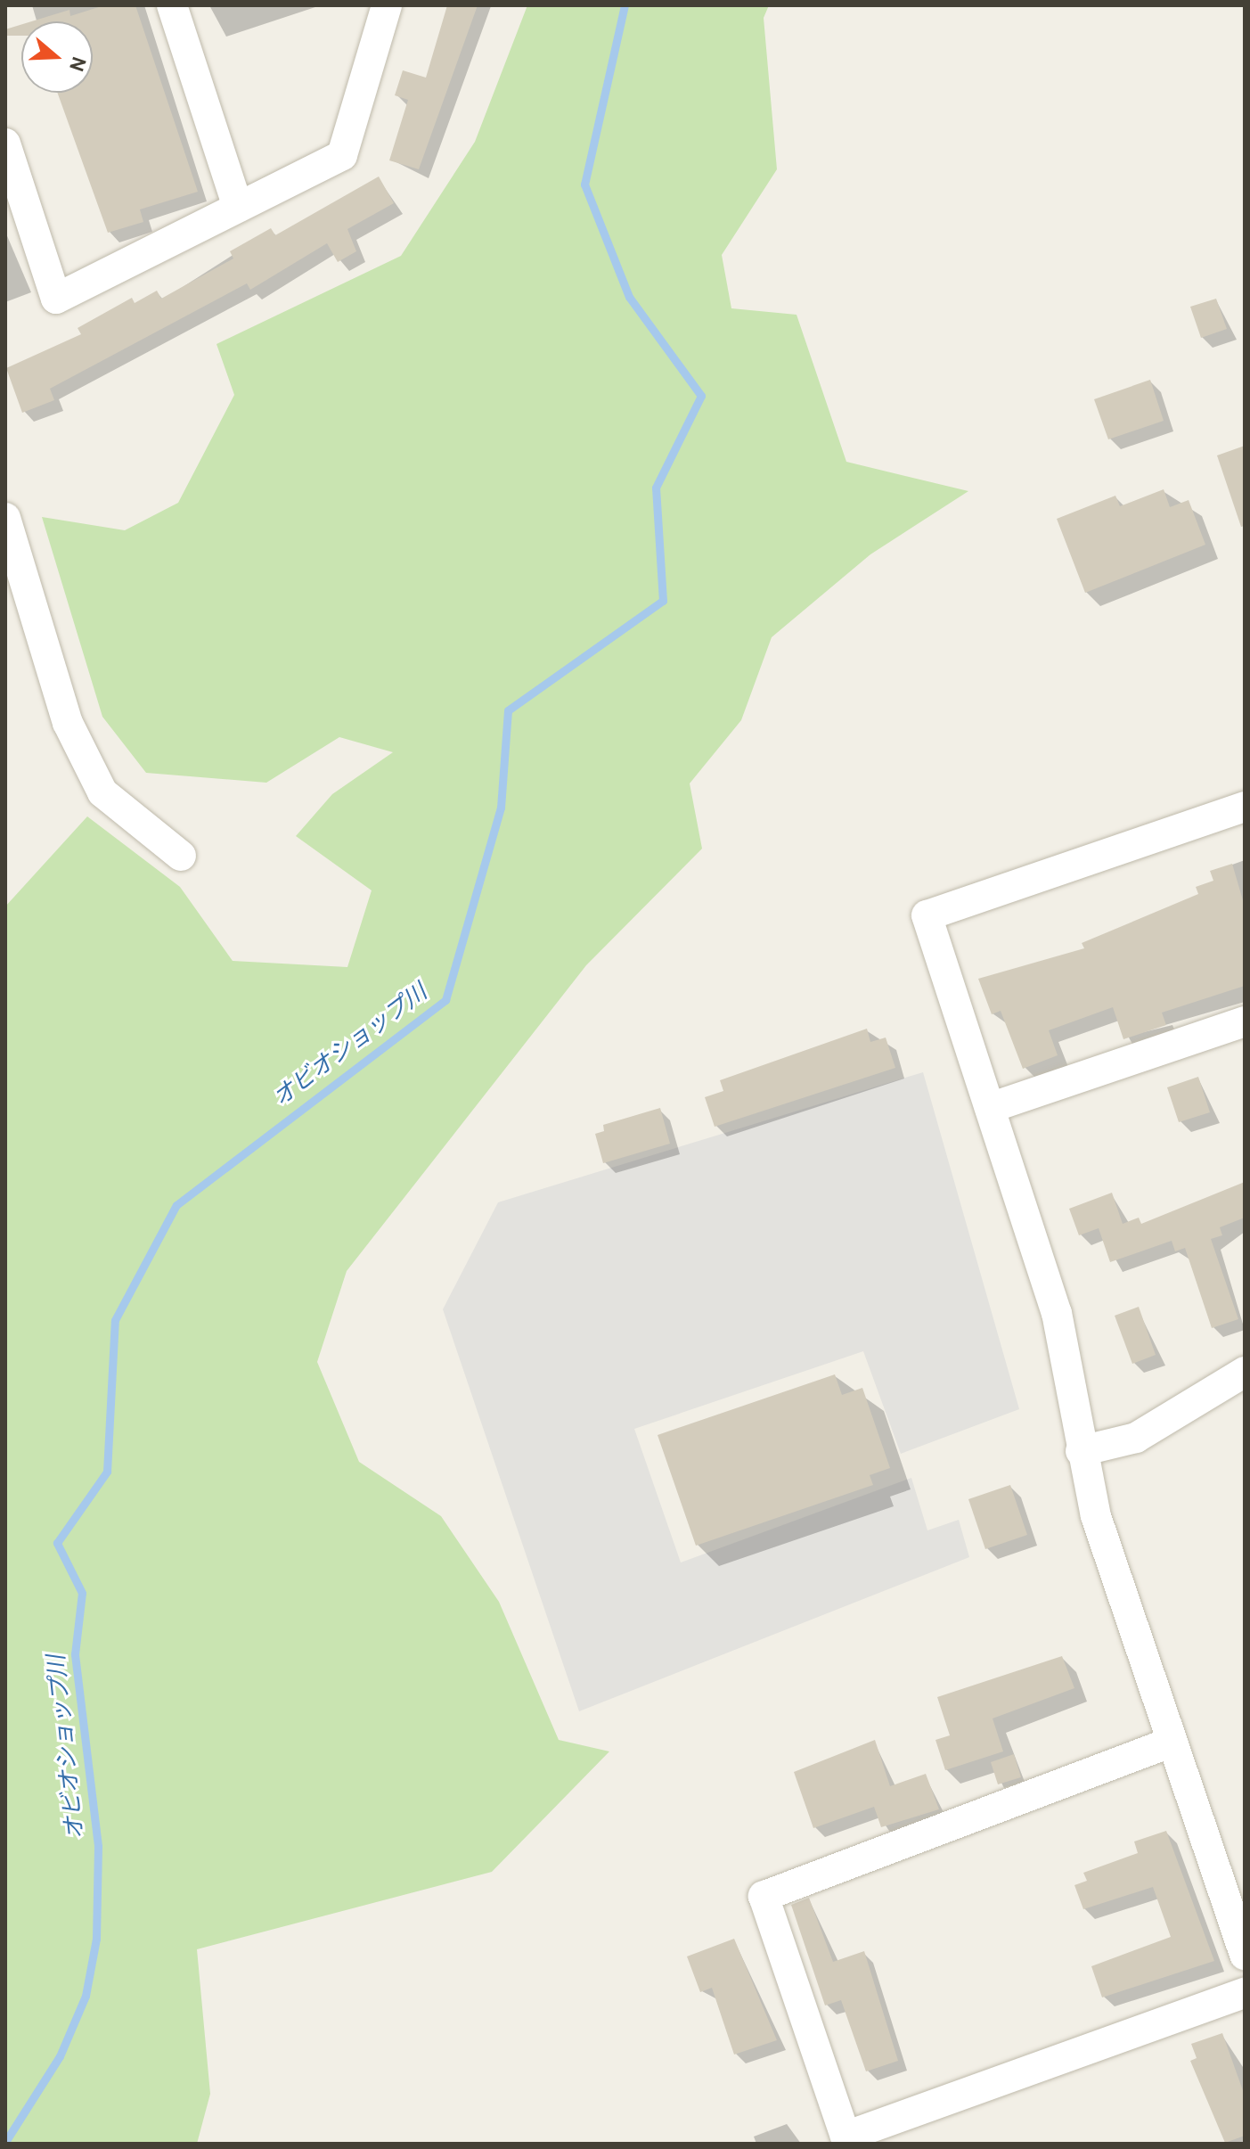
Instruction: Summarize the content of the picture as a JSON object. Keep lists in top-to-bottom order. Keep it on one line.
{"water":["オビオショップ川"],"north":"right"}
